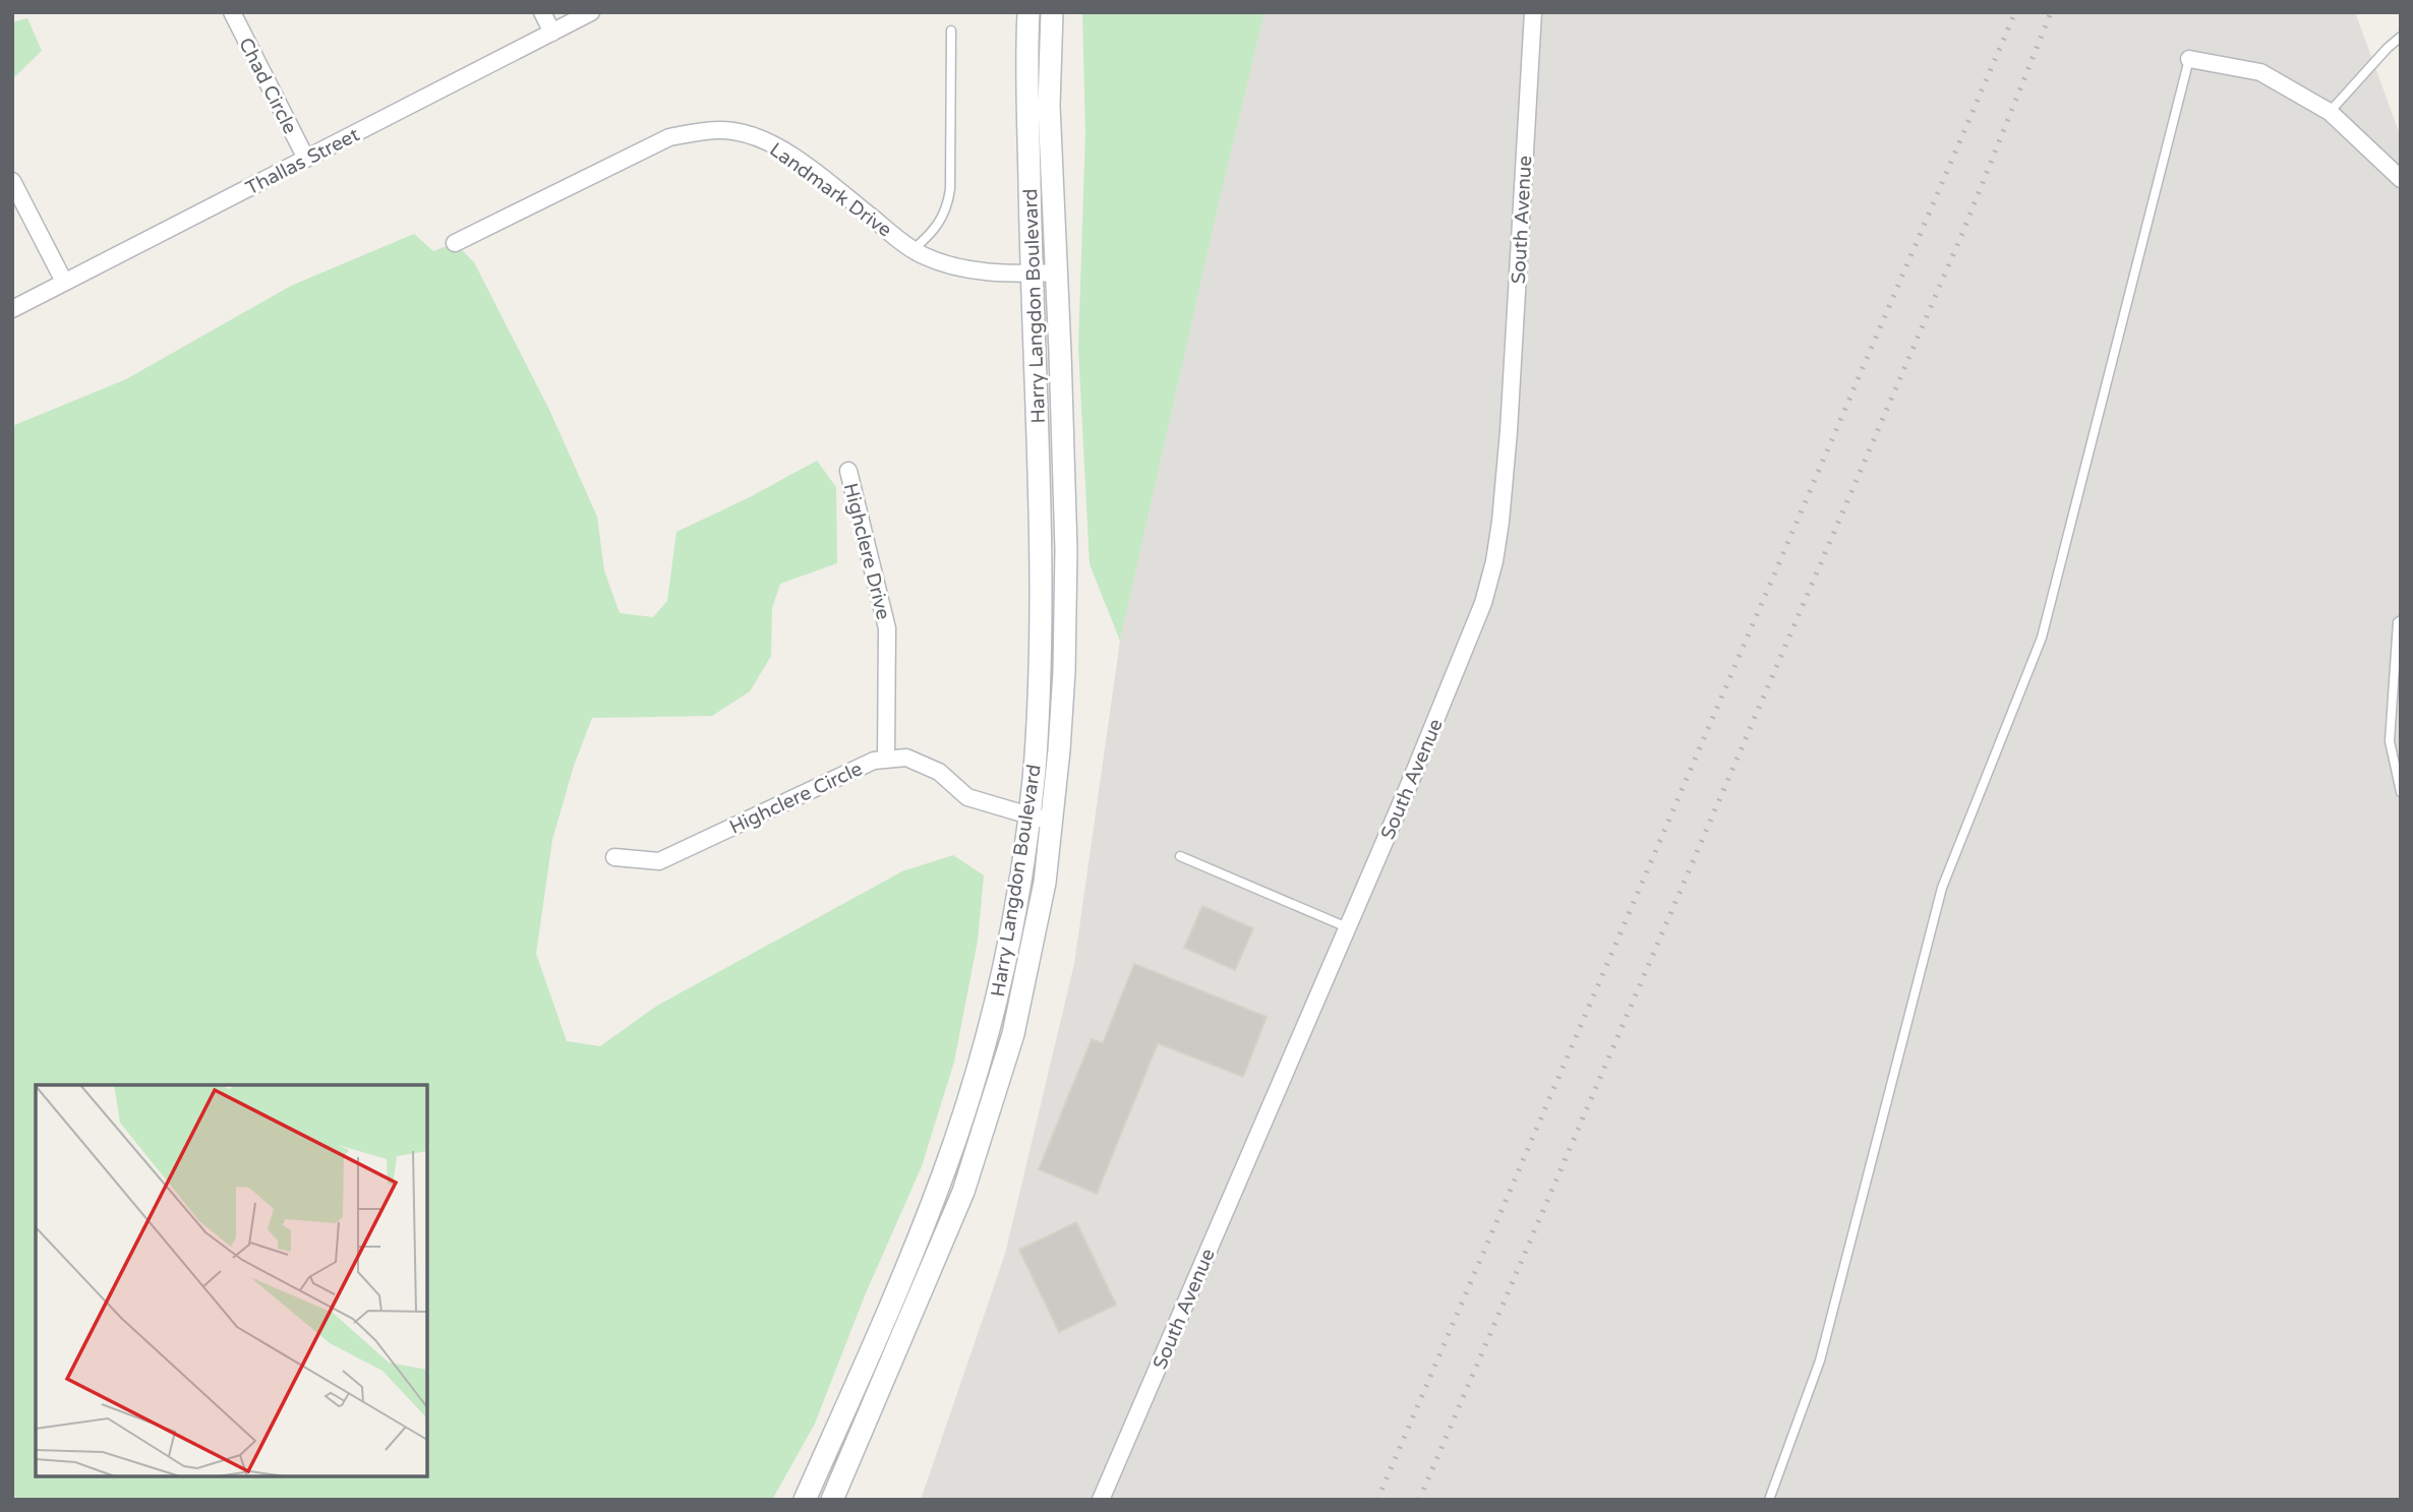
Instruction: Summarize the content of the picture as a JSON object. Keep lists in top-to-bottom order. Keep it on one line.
{"streets":{"main road":["Harry Langdon Boulevard"],"street":["Chad Circle","Thallas Street","Landmark Drive","South Avenue","Highclere Drive","Highclere Circle"]},"crossings":[["Chad Circle","Thallas Street"],["Landmark Drive","Harry Langdon Boulevard"],["Harry Langdon Boulevard","Highclere Circle"],["Highclere Drive","Highclere Circle"]]}
